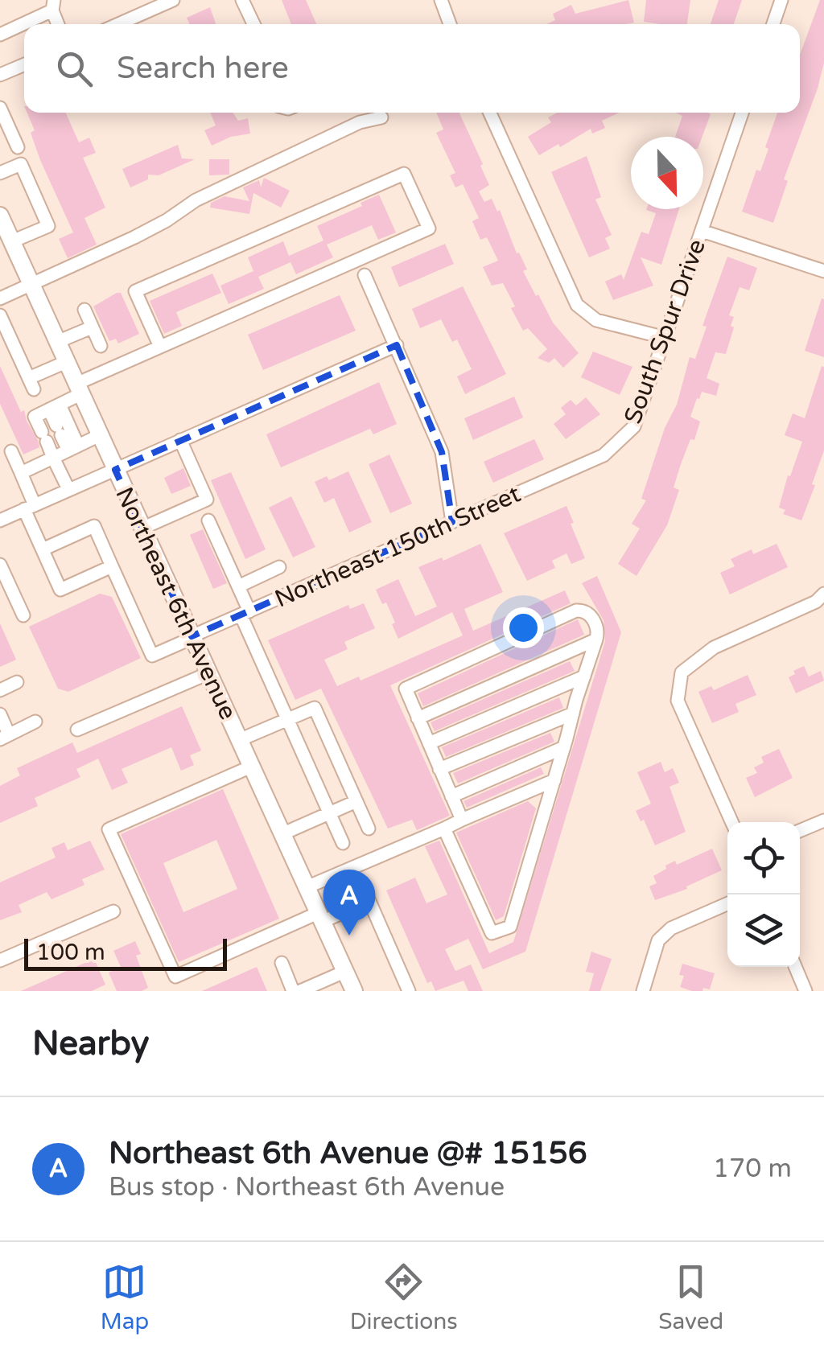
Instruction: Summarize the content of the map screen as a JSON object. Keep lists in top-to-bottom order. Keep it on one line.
{"streets":{"main road":["Northeast 6th Avenue"],"street":["South Spur Drive","Northeast 150th Street"]},"crossings":[["South Spur Drive","Northeast 150th Street"],["Northeast 150th Street","Northeast 6th Avenue"]],"scale_bar":"100 m","north":"bottom","page":{"search":"Search here","pins":"A","scale":"100 m","heading":"Nearby","list":[{"mark":"A","name":"Northeast 6th Avenue @# 15156","note":"Bus stop · Northeast 6th Avenue","value":"170 m"}],"nav":["Map","Directions","Saved"]}}
